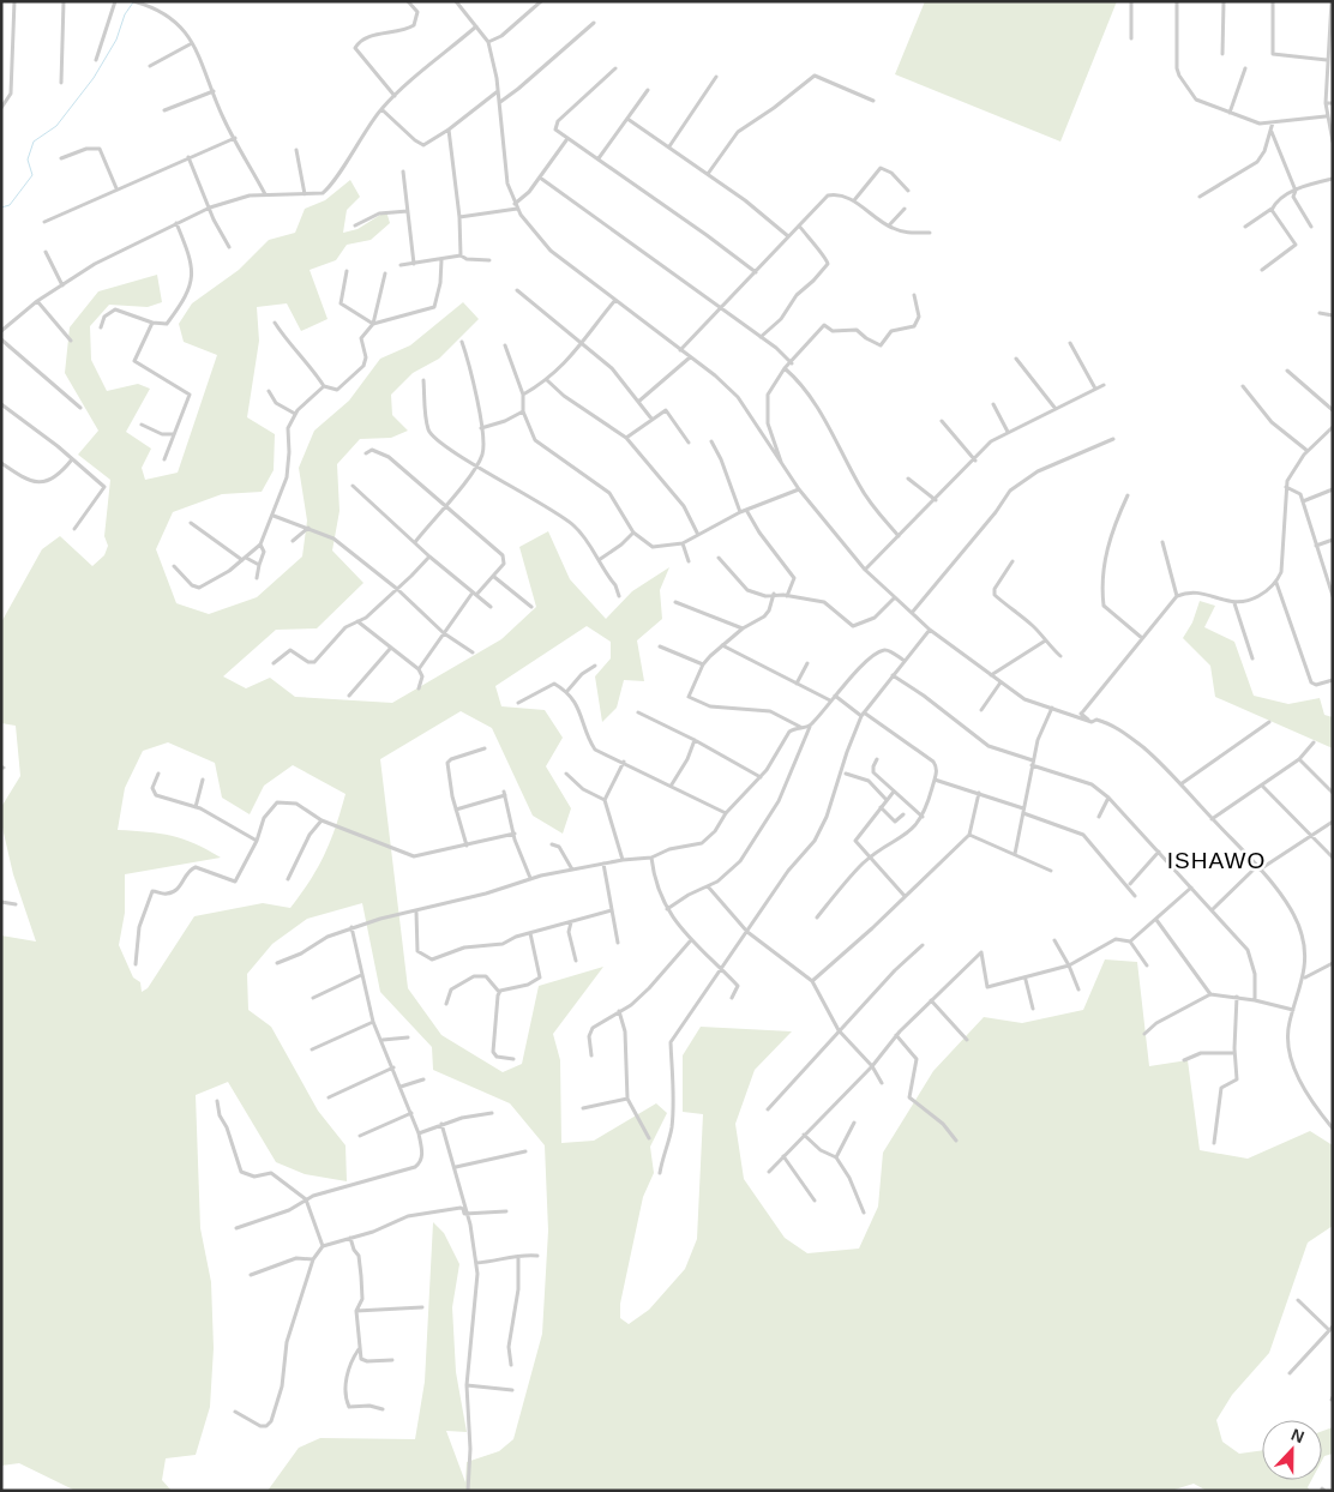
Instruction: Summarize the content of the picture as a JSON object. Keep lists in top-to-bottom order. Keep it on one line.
{"districts":["ISHAWO"],"north":"top"}
